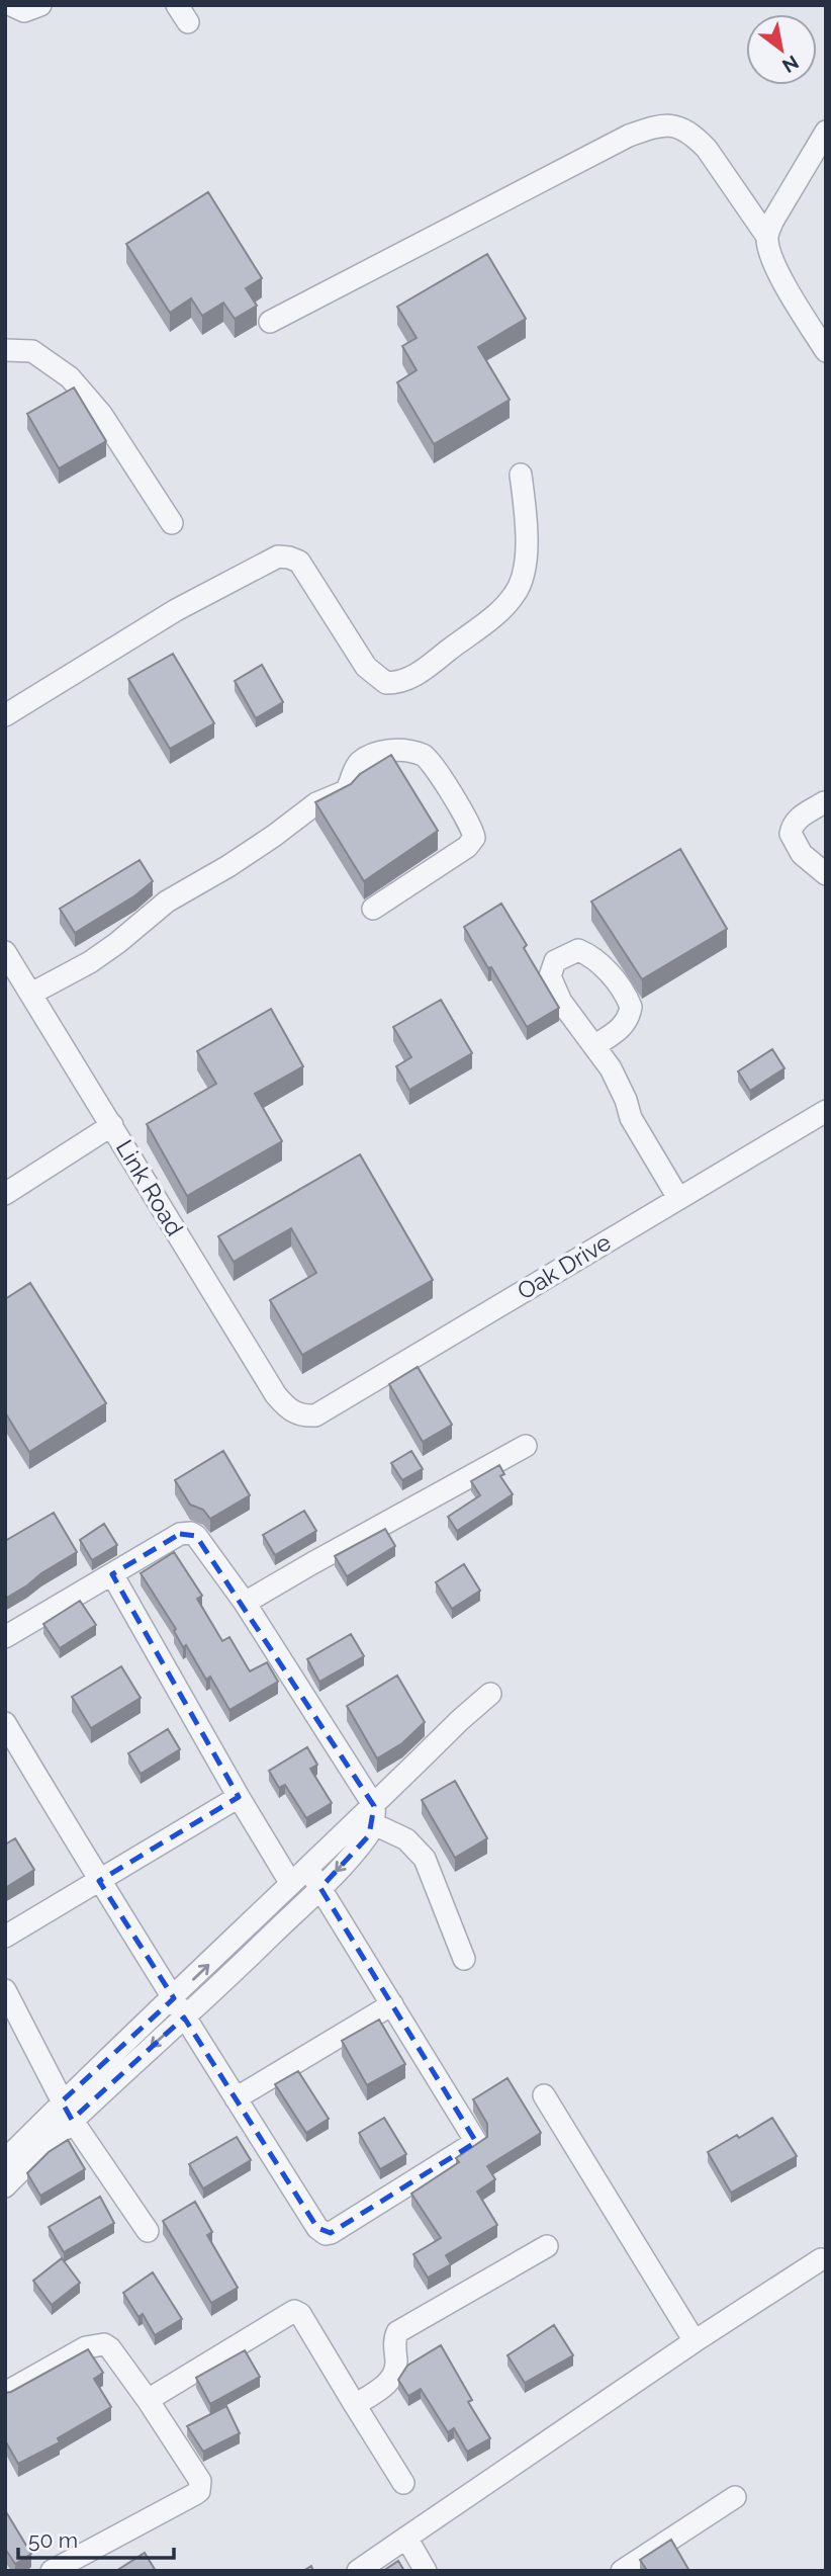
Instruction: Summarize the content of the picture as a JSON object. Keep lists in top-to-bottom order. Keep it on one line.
{"streets":{"street":["Link Road","Oak Drive"]},"crossings":[["Link Road","Oak Drive"]],"scale_bar":"50 m","north":"bottom right"}
